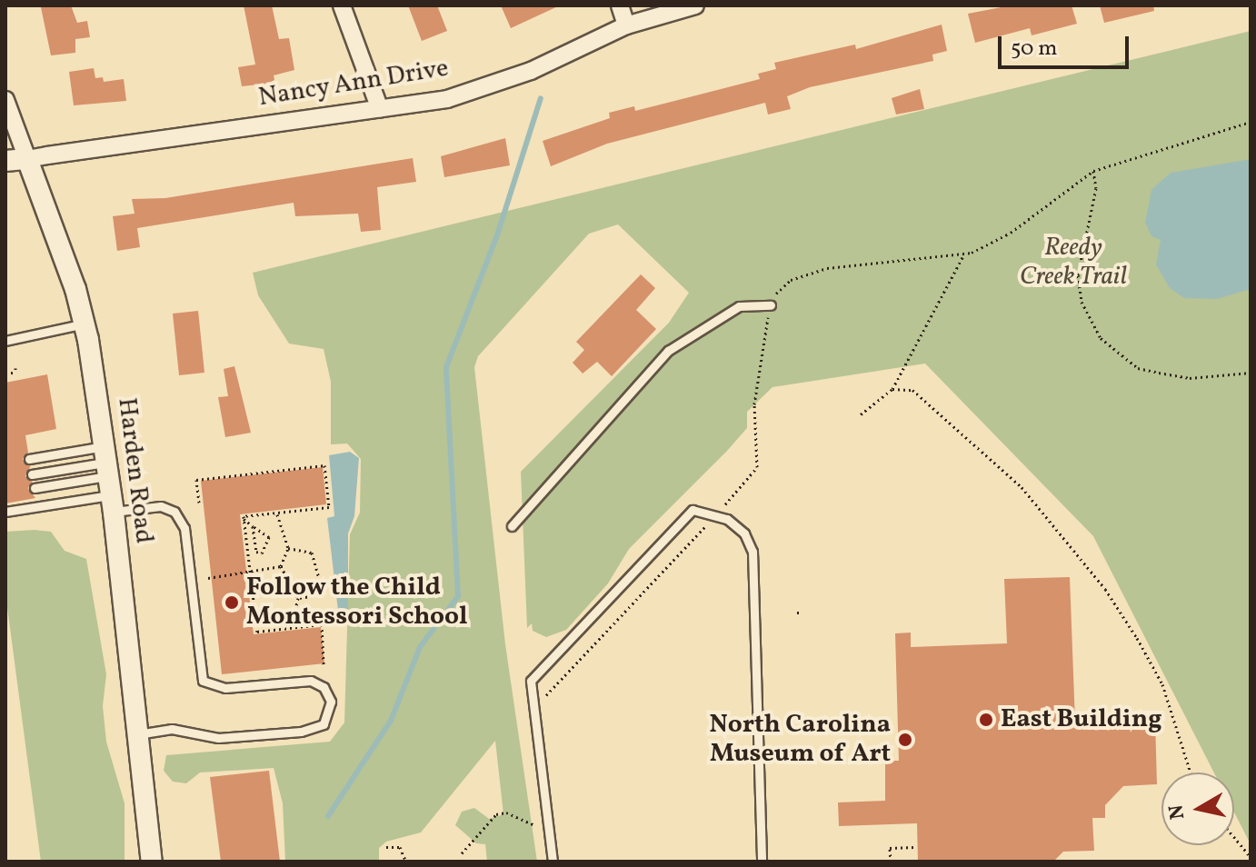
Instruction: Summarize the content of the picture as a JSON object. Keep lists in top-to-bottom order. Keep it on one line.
{"streets":{"street":["Nancy Ann Drive","Harden Road"]},"crossings":[["Nancy Ann Drive","Harden Road"]],"parks":["Reedy Creek Trail"],"places":["Follow the Child Montessori School","East Building","North Carolina Museum of Art"],"scale_bar":"50 m","north":"left"}
